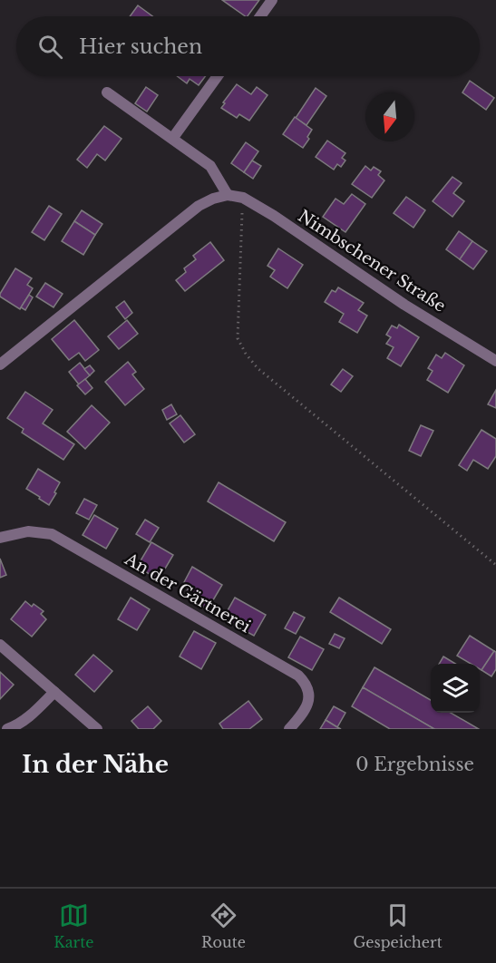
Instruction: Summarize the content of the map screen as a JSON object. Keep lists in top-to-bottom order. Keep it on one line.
{"streets":{"street":["Nimbschener Straße","An der Gärtnerei"]},"north":"bottom","page":{"search":"Hier suchen","heading":["In der Nähe","0 Ergebnisse"],"nav":["Karte","Route","Gespeichert"]}}
